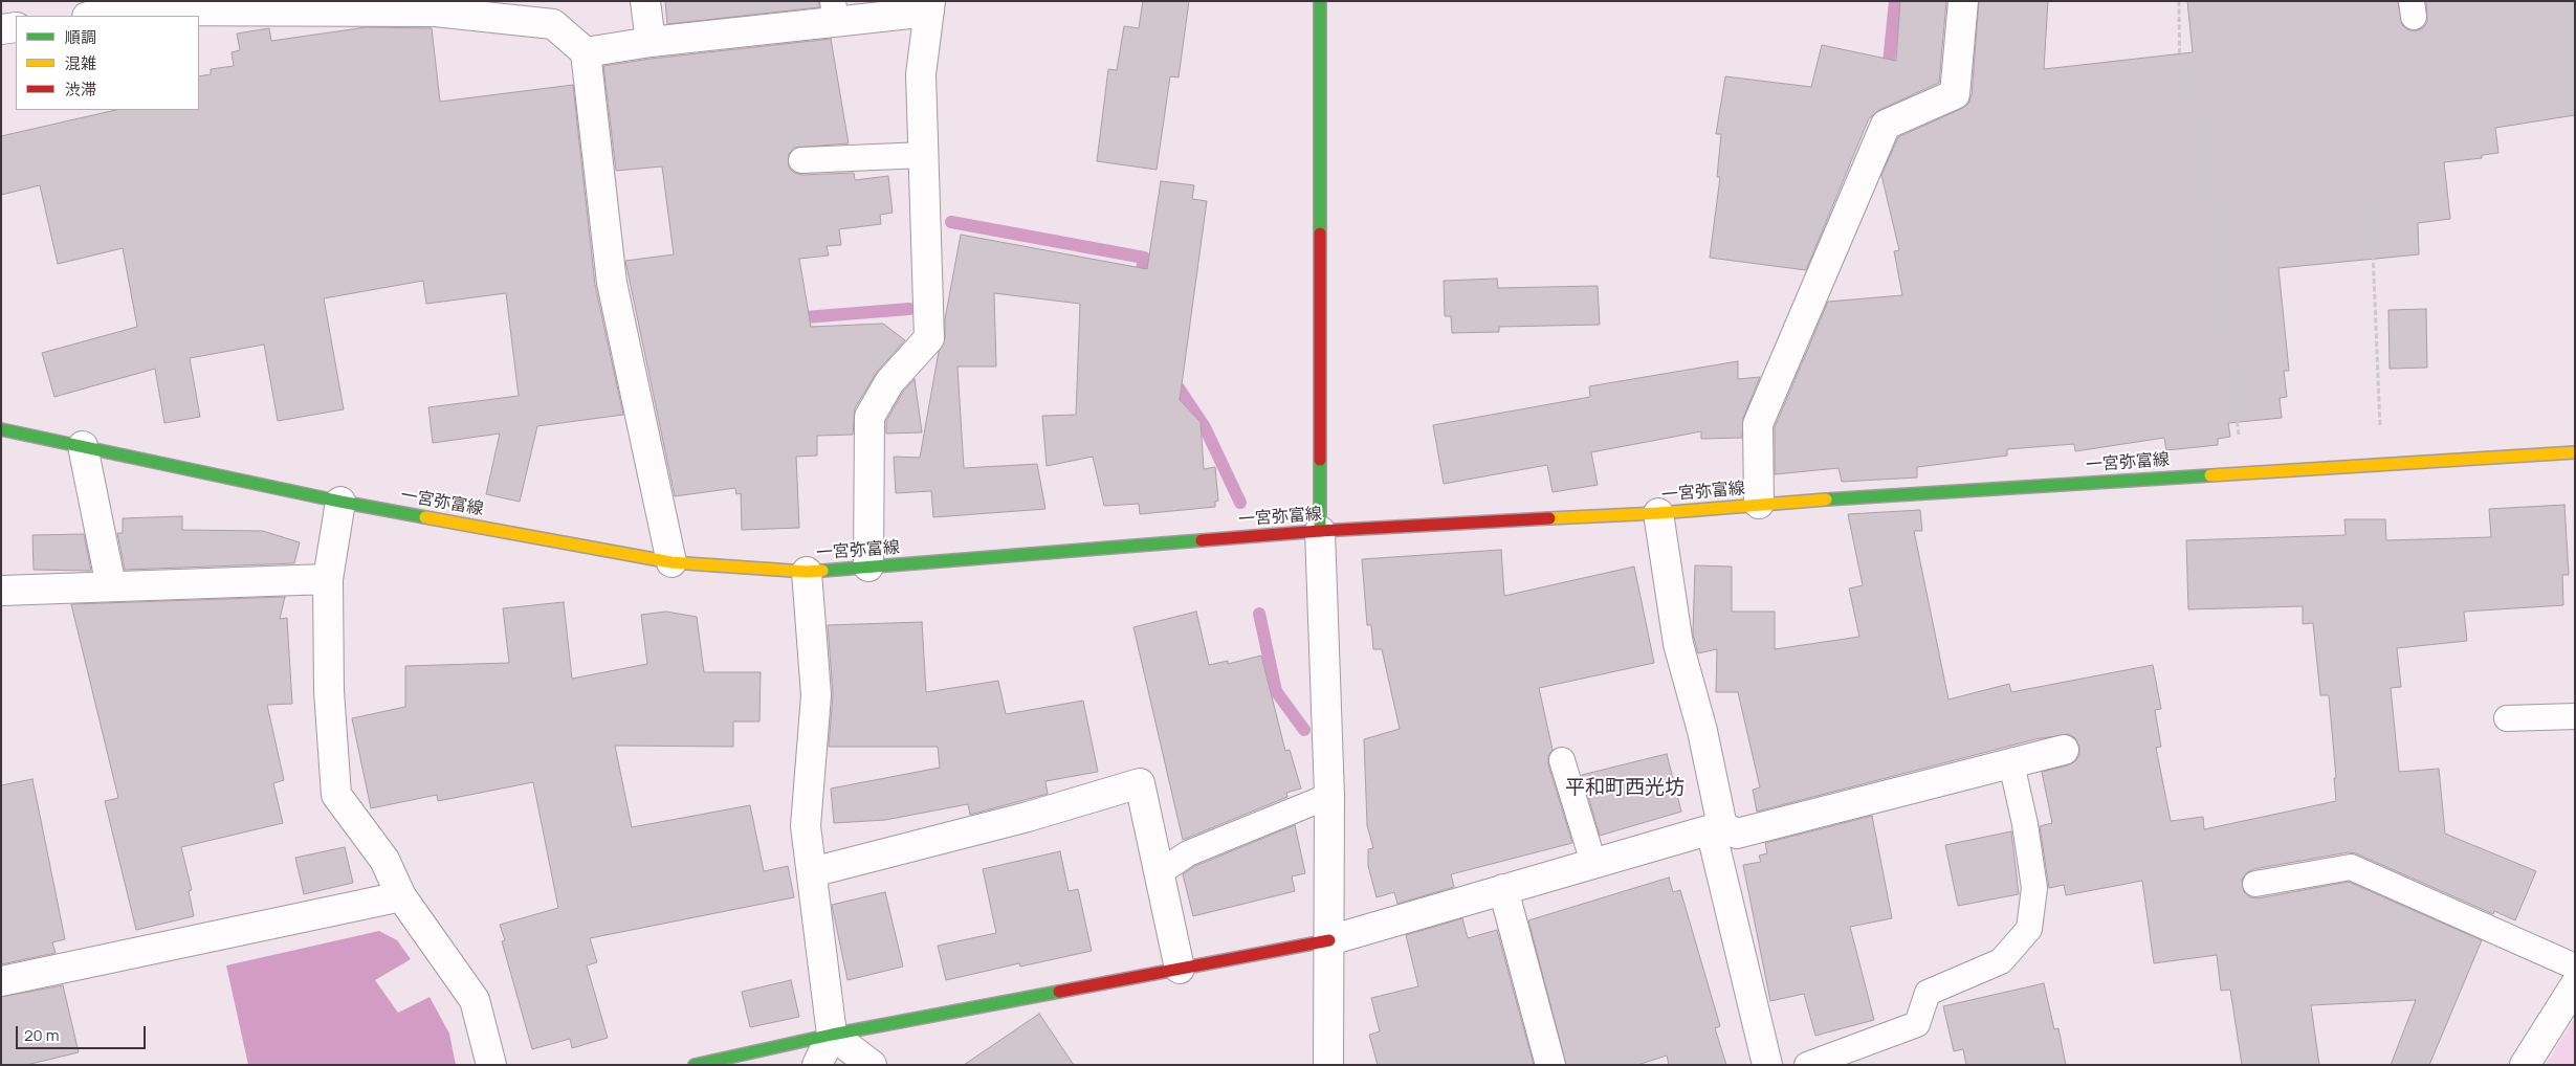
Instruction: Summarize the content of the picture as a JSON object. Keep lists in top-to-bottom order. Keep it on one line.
{"streets":{"main road":["一宮弥富線"]},"districts":["平和町西光坊"],"legend":["順調","混雑","渋滞"],"scale_bar":"20 m"}
